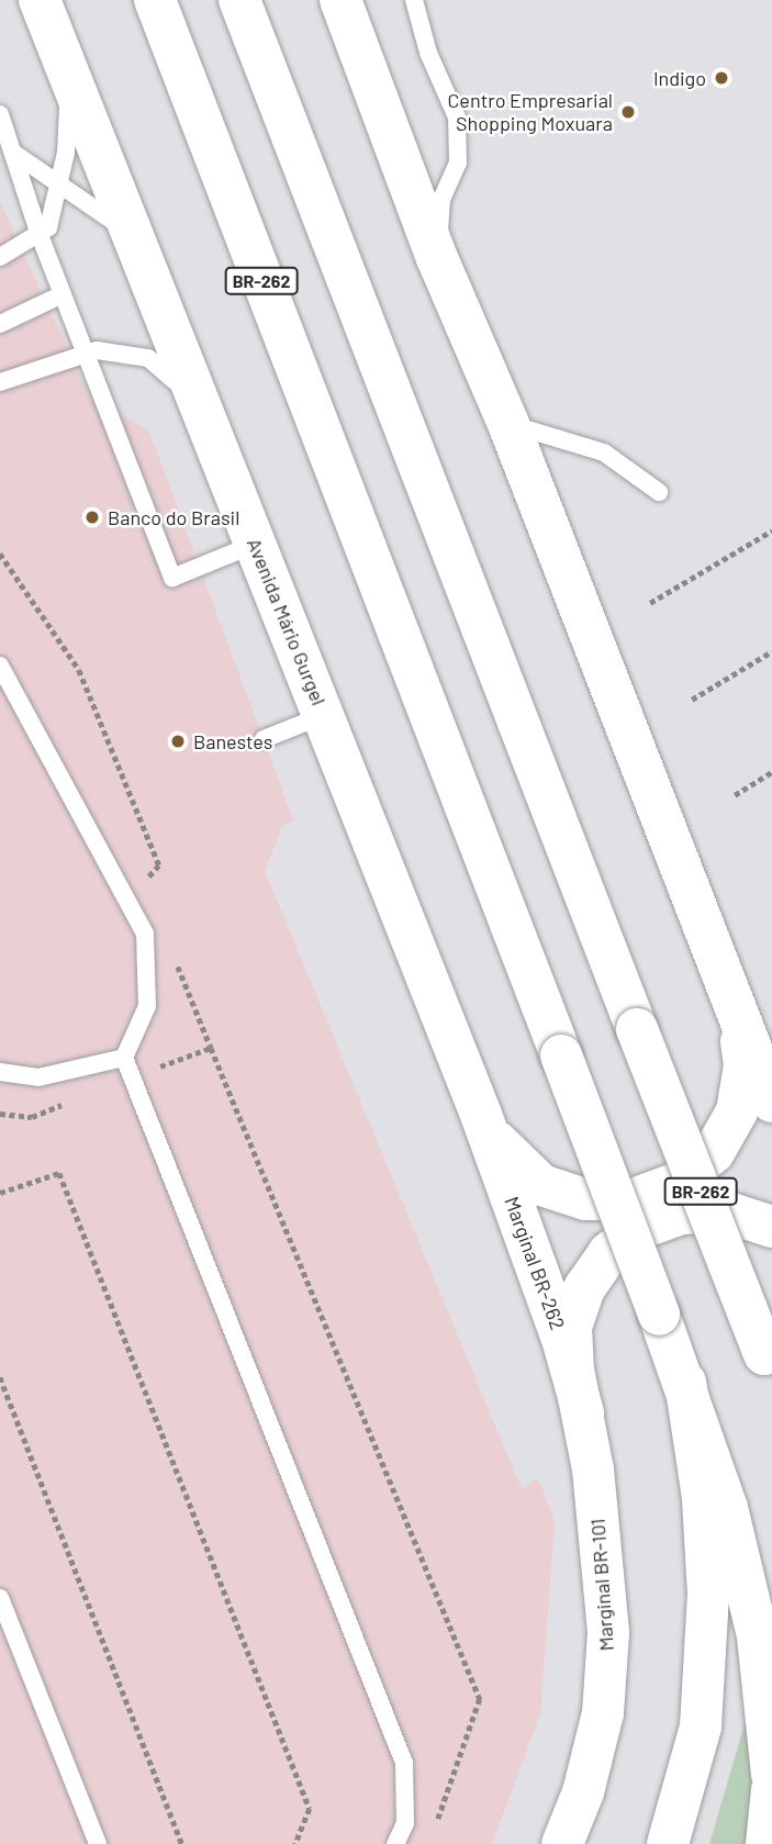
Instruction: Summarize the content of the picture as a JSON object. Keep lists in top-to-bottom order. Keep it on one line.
{"streets":{"main road":["BR-262","Avenida Mário Gurgel","Marginal BR-262","Marginal BR-101"]},"crossings":[["Avenida Mário Gurgel","Marginal BR-262"],["Marginal BR-262","Marginal BR-101"]],"places":["Indigo","Centro Empresarial Shopping Moxuara","Banco do Brasil","Banestes"]}
